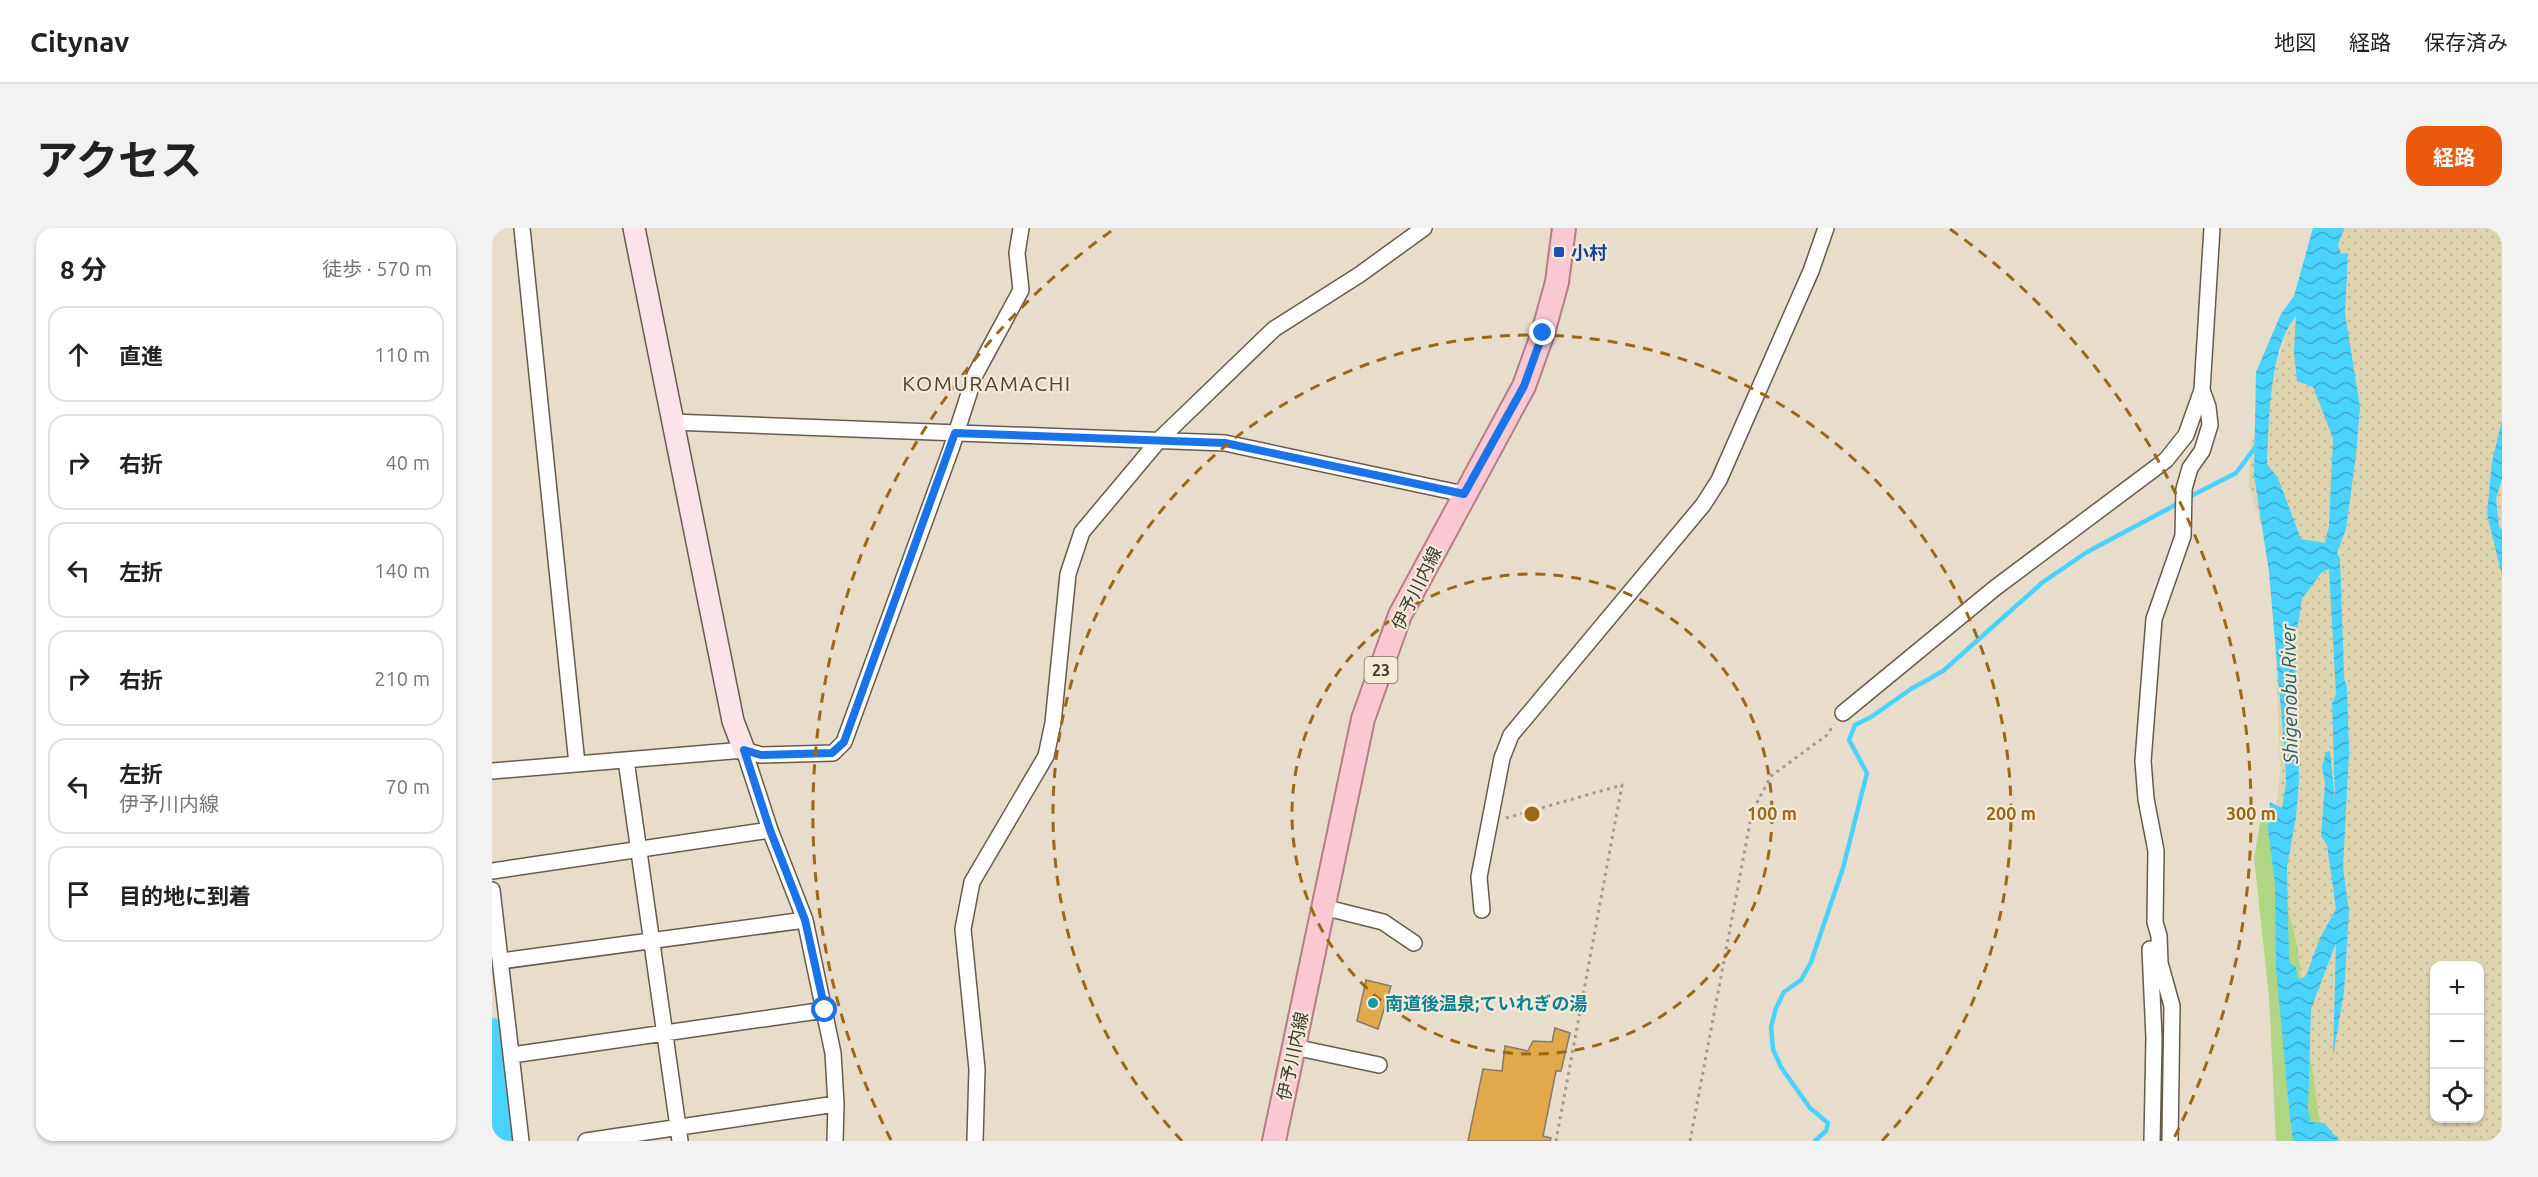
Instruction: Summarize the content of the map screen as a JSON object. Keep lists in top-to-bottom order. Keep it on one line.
{"streets":{"main road":["伊予川内線","23"]},"districts":["KOMURAMACHI"],"water":["Shigenobu River"],"places":{"transit":["小村"],"other":["南道後温泉;ていれぎの湯"]},"page":{"header":"Citynav","nav":["地図","経路","保存済み"],"title":"アクセス","buttons":"経路","heading":["8 分","徒歩 · 570 m"],"list":[["直進","110 m"],["右折","40 m"],["左折","140 m"],["右折","210 m"],["左折","伊予川内線","70 m"],"目的地に到着"],"map_buttons":["+","−"]},"rings":["100 m","200 m","300 m"]}
